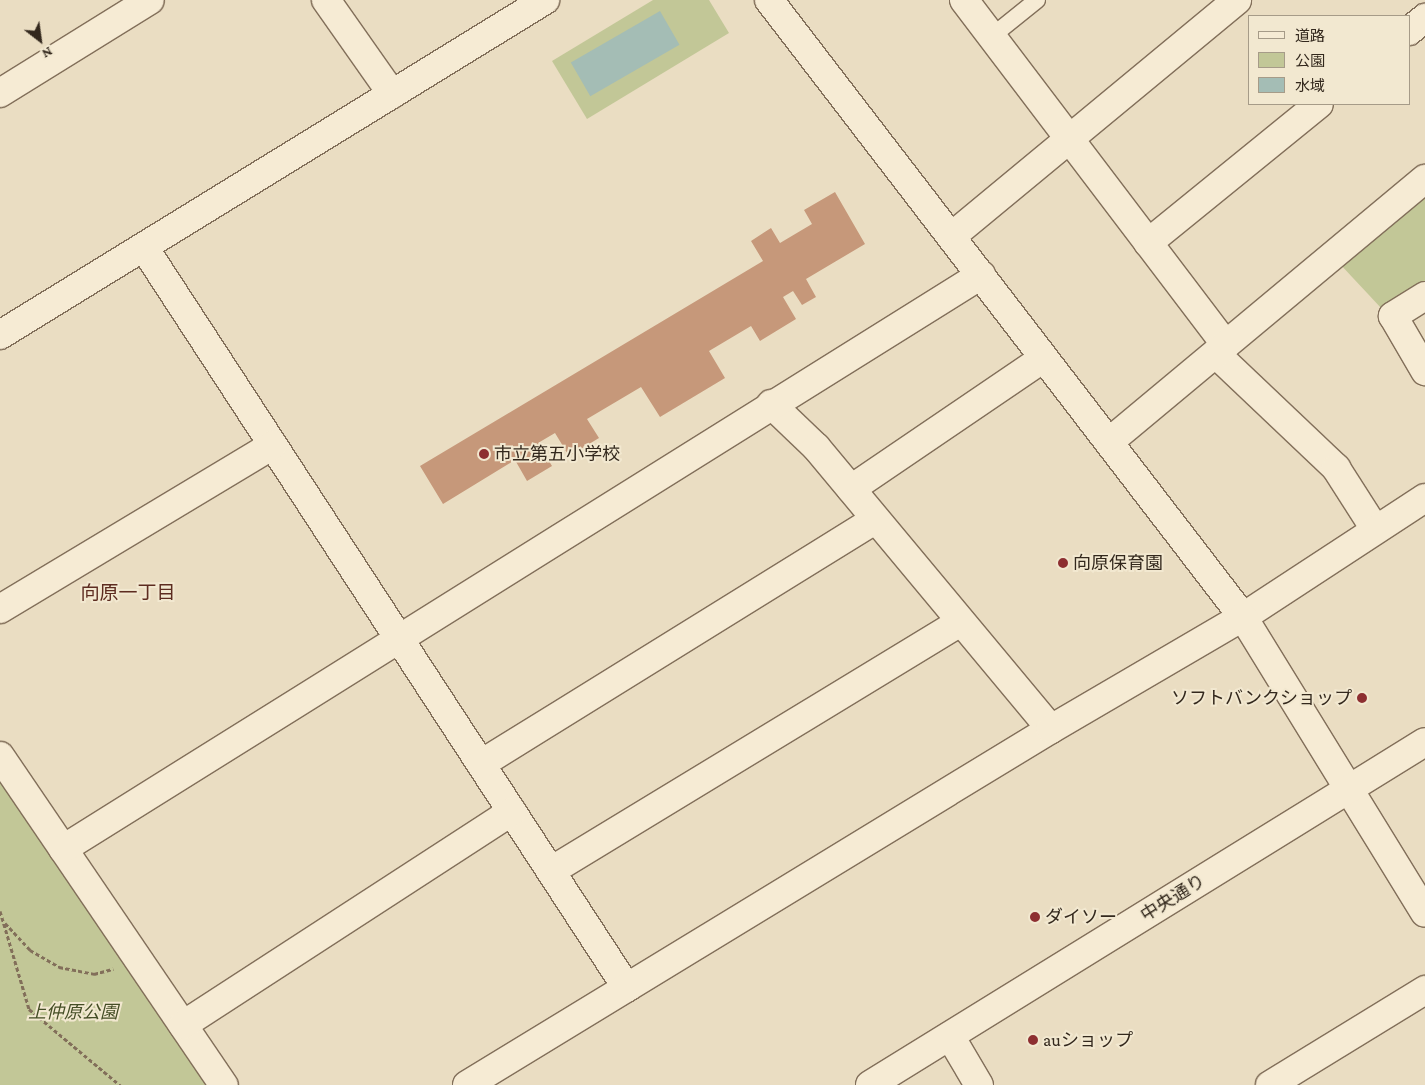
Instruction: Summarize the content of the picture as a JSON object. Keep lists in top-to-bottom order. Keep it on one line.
{"streets":{"street":["中央通り"]},"districts":["向原一丁目"],"parks":["上仲原公園"],"places":["市立第五小学校","向原保育園","ソフトバンクショップ","ダイソー","auショップ"],"legend":["道路","公園","水域"],"north":"bottom right"}
